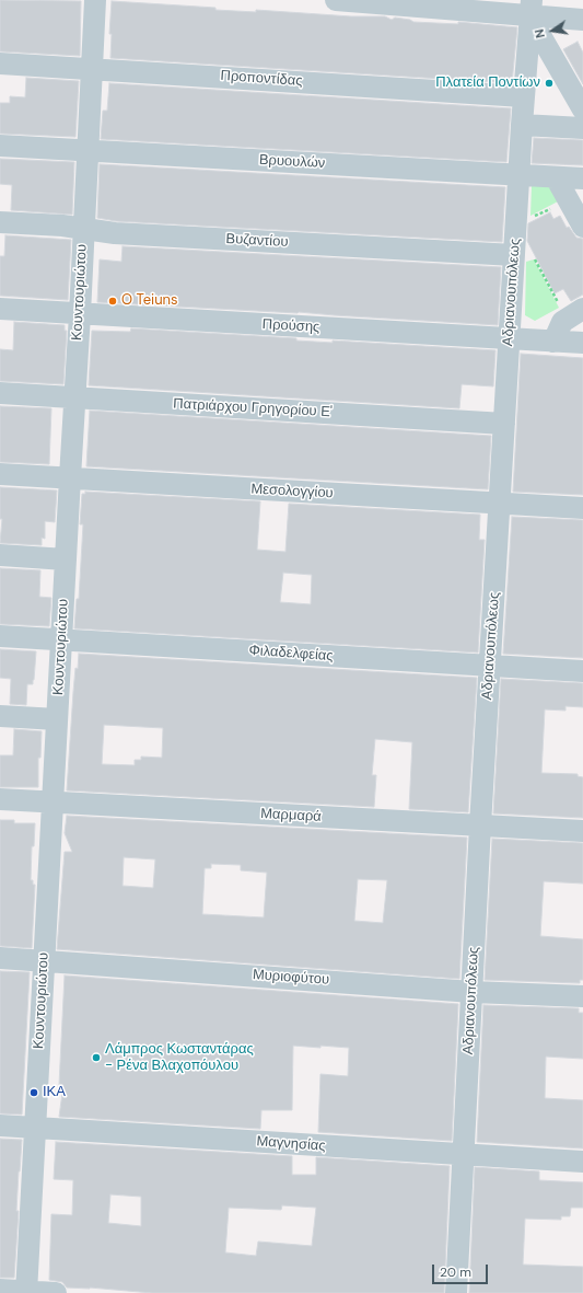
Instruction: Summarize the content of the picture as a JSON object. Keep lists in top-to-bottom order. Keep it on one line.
{"streets":{"street":["Προποντίδας","Βρυουλών","Βυζαντίου","Κουντουριώτου","Αδριανουπόλεως","Προύσης","Πατριάρχου Γρηγορίου Ε'","Μεσολογγίου","Φιλαδελφείας","Μαρμαρά","Μυριοφύτου","Μαγνησίας"]},"crossings":[["Προποντίδας","Κουντουριώτου"],["Προποντίδας","Αδριανουπόλεως"],["Βρυουλών","Κουντουριώτου"],["Βρυουλών","Αδριανουπόλεως"],["Βυζαντίου","Κουντουριώτου"],["Βυζαντίου","Αδριανουπόλεως"],["Κουντουριώτου","Προύσης"],["Κουντουριώτου","Πατριάρχου Γρηγορίου Ε'"],["Κουντουριώτου","Μεσολογγίου"],["Κουντουριώτου","Φιλαδελφείας"],["Κουντουριώτου","Μαρμαρά"],["Κουντουριώτου","Μυριοφύτου"],["Κουντουριώτου","Μαγνησίας"],["Αδριανουπόλεως","Προύσης"],["Αδριανουπόλεως","Πατριάρχου Γρηγορίου Ε'"],["Αδριανουπόλεως","Μεσολογγίου"],["Αδριανουπόλεως","Φιλαδελφείας"],["Αδριανουπόλεως","Μαρμαρά"],["Αδριανουπόλεως","Μυριοφύτου"],["Αδριανουπόλεως","Μαγνησίας"]],"places":["Πλατεία Ποντίων","O Teiuns","Λάμπρος Κωσταντάρας - Ρένα Βλαχοπόυλου","ΙΚΑ"],"scale_bar":"20 m","north":"left"}
